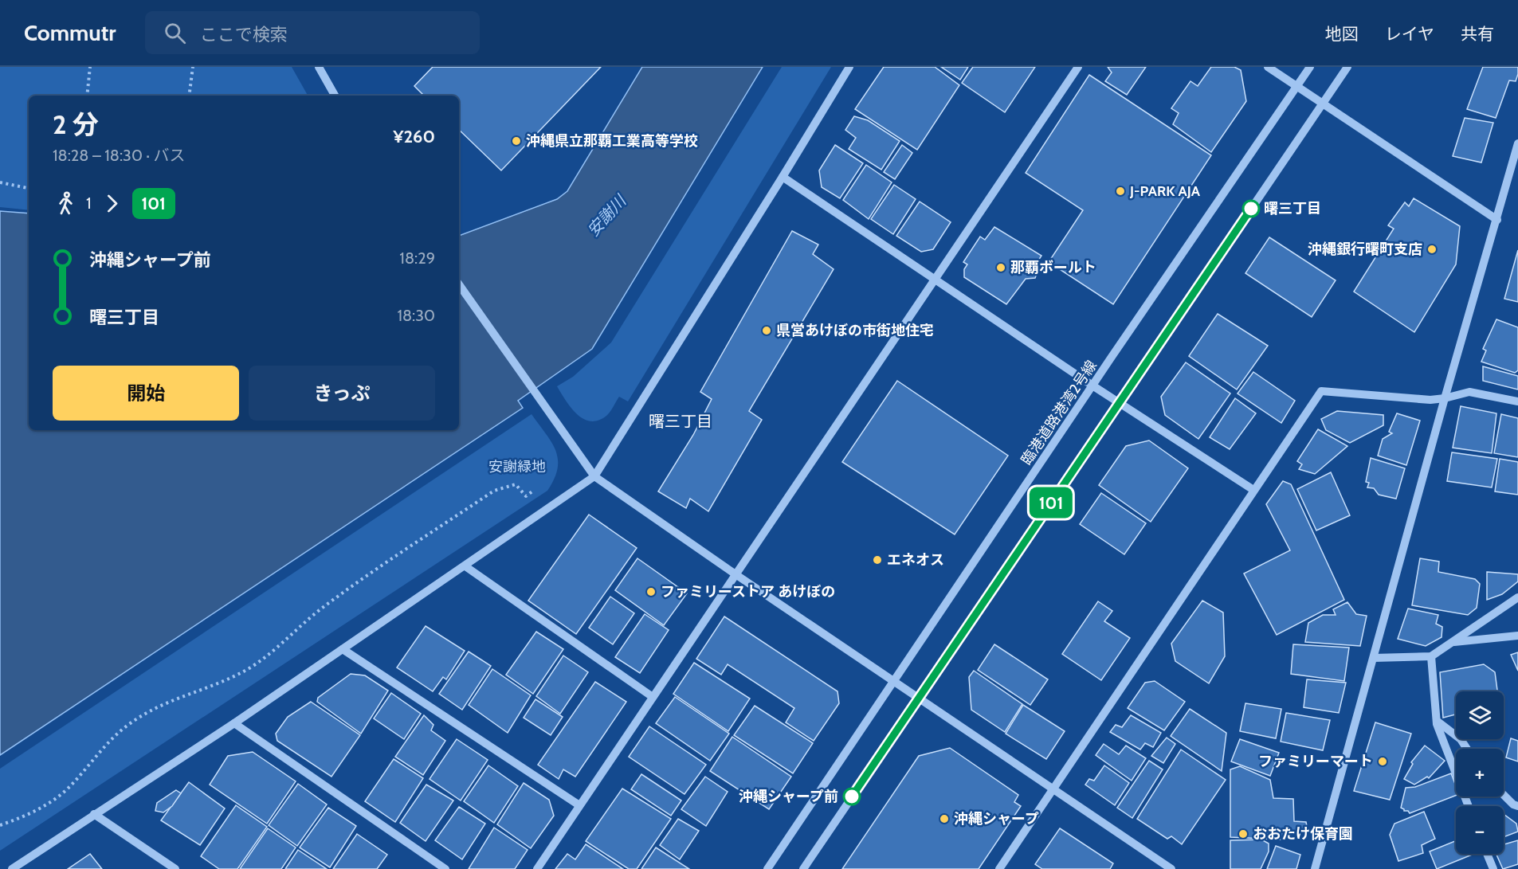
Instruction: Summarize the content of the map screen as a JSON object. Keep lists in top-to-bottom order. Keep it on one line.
{"streets":{"street":["臨港道路港湾2号線"]},"districts":["曙三丁目"],"water":["安謝川"],"parks":["安謝緑地"],"places":["沖縄県立那覇工業高等学校","J-PARK AJA","曙三丁目","沖縄銀行曙町支店","那覇ボールト","県営あけぼの市街地住宅","エネオス","ファミリーストア あけぼの","ファミリーマート","沖縄シャープ前","沖縄シャープ","おおたけ保育園"],"lines":["bus line 101"],"page":{"header":"Commutr","search":"ここで検索","nav":["地図","レイヤ","共有"],"on_map":"101","heading":["2 分","18:28 – 18:30 · バス","¥260"],"legs":["1","101"],"list":[{"name":"沖縄シャープ前","value":"18:29"},{"name":"曙三丁目","value":"18:30"}],"buttons":["開始","きっぷ"],"map_buttons":["+","−"]}}
